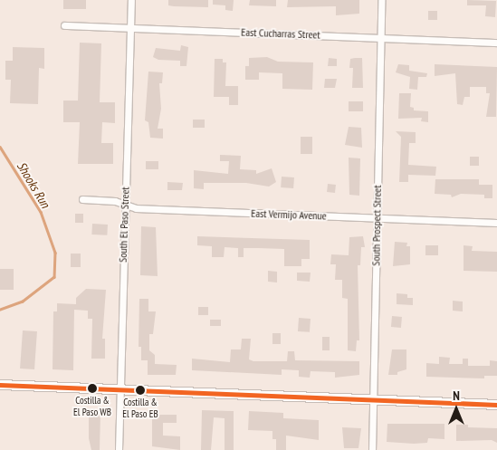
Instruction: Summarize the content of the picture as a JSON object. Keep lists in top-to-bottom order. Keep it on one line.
{"streets":{"street":["East Cucharras Street","East Vermijo Avenue","South El Paso Street","South Prospect Street"]},"crossings":[["East Cucharras Street","South El Paso Street"],["East Cucharras Street","South Prospect Street"],["East Vermijo Avenue","South El Paso Street"],["East Vermijo Avenue","South Prospect Street"]],"water":["Shooks Run"],"places":["Costilla & El Paso WB","Costilla & El Paso EB"],"north":"top"}
